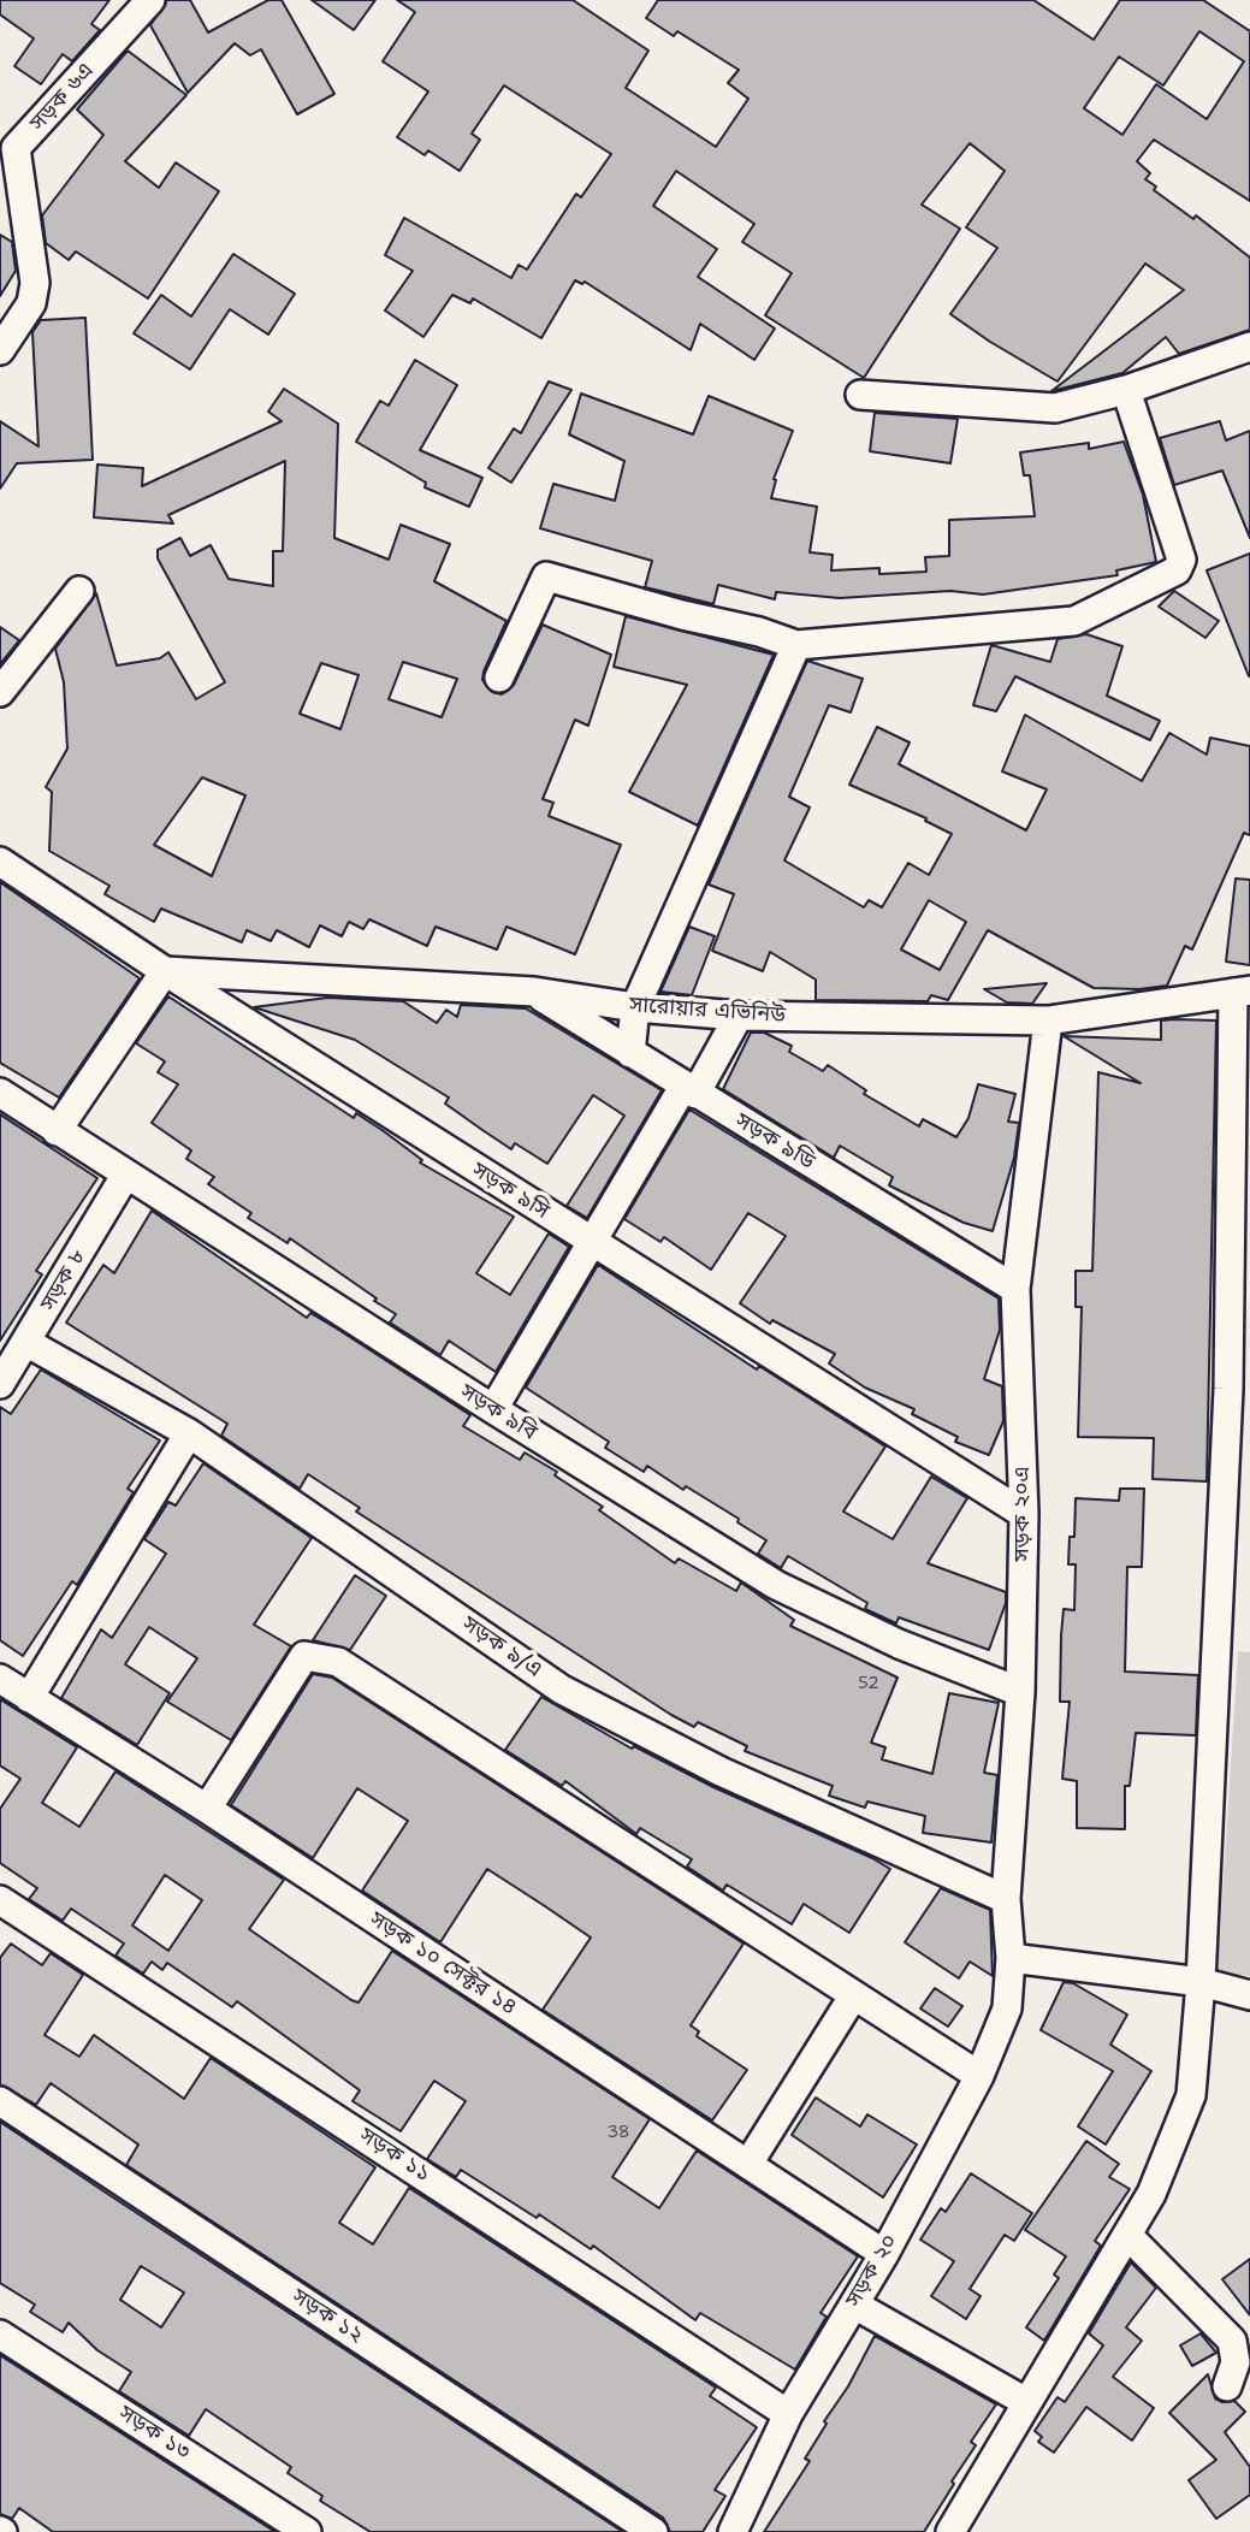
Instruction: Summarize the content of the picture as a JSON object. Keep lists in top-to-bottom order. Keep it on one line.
{"streets":{"street":["সড়ক ৬এ","সারোয়ার এভিনিউ","সড়ক ৯ডি","সড়ক ৯সি","সড়ক ৮","সড়ক ৯বি","সড়ক ২০এ","সড়ক ৯/এ","সড়ক ১০ সেক্টর ১৪","সড়ক ১১","সড়ক ২০","সড়ক ১২","সড়ক ১৩"]},"crossings":[["সারোয়ার এভিনিউ","সড়ক ৯ডি"],["সারোয়ার এভিনিউ","সড়ক ৯সি"],["সারোয়ার এভিনিউ","সড়ক ২০এ"],["সড়ক ৯ডি","সড়ক ২০এ"],["সড়ক ৯সি","সড়ক ২০এ"],["সড়ক ৮","সড়ক ৯বি"],["সড়ক ৮","সড়ক ৯/এ"],["সড়ক ৯বি","সড়ক ২০এ"],["সড়ক ২০এ","সড়ক ৯/এ"],["সড়ক ২০এ","সড়ক ২০"],["সড়ক ১০ সেক্টর ১৪","সড়ক ২০"],["সড়ক ১১","সড়ক ২০"]],"house_numbers":["52","38"]}
